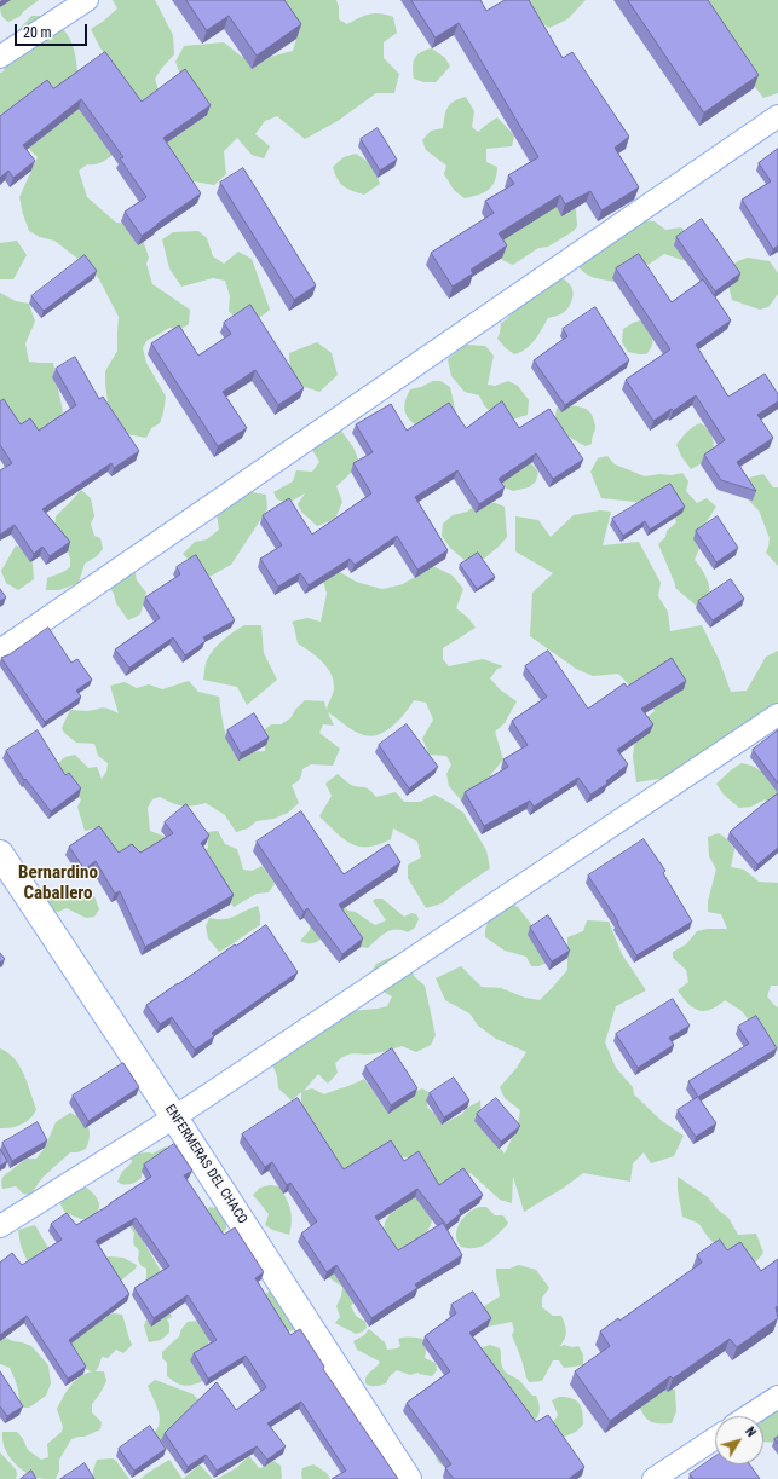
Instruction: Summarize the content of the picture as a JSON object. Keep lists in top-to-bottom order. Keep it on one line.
{"streets":{"main road":["ENFERMERAS DEL CHACO"]},"districts":["Bernardino Caballero"],"scale_bar":"20 m","north":"top right"}
